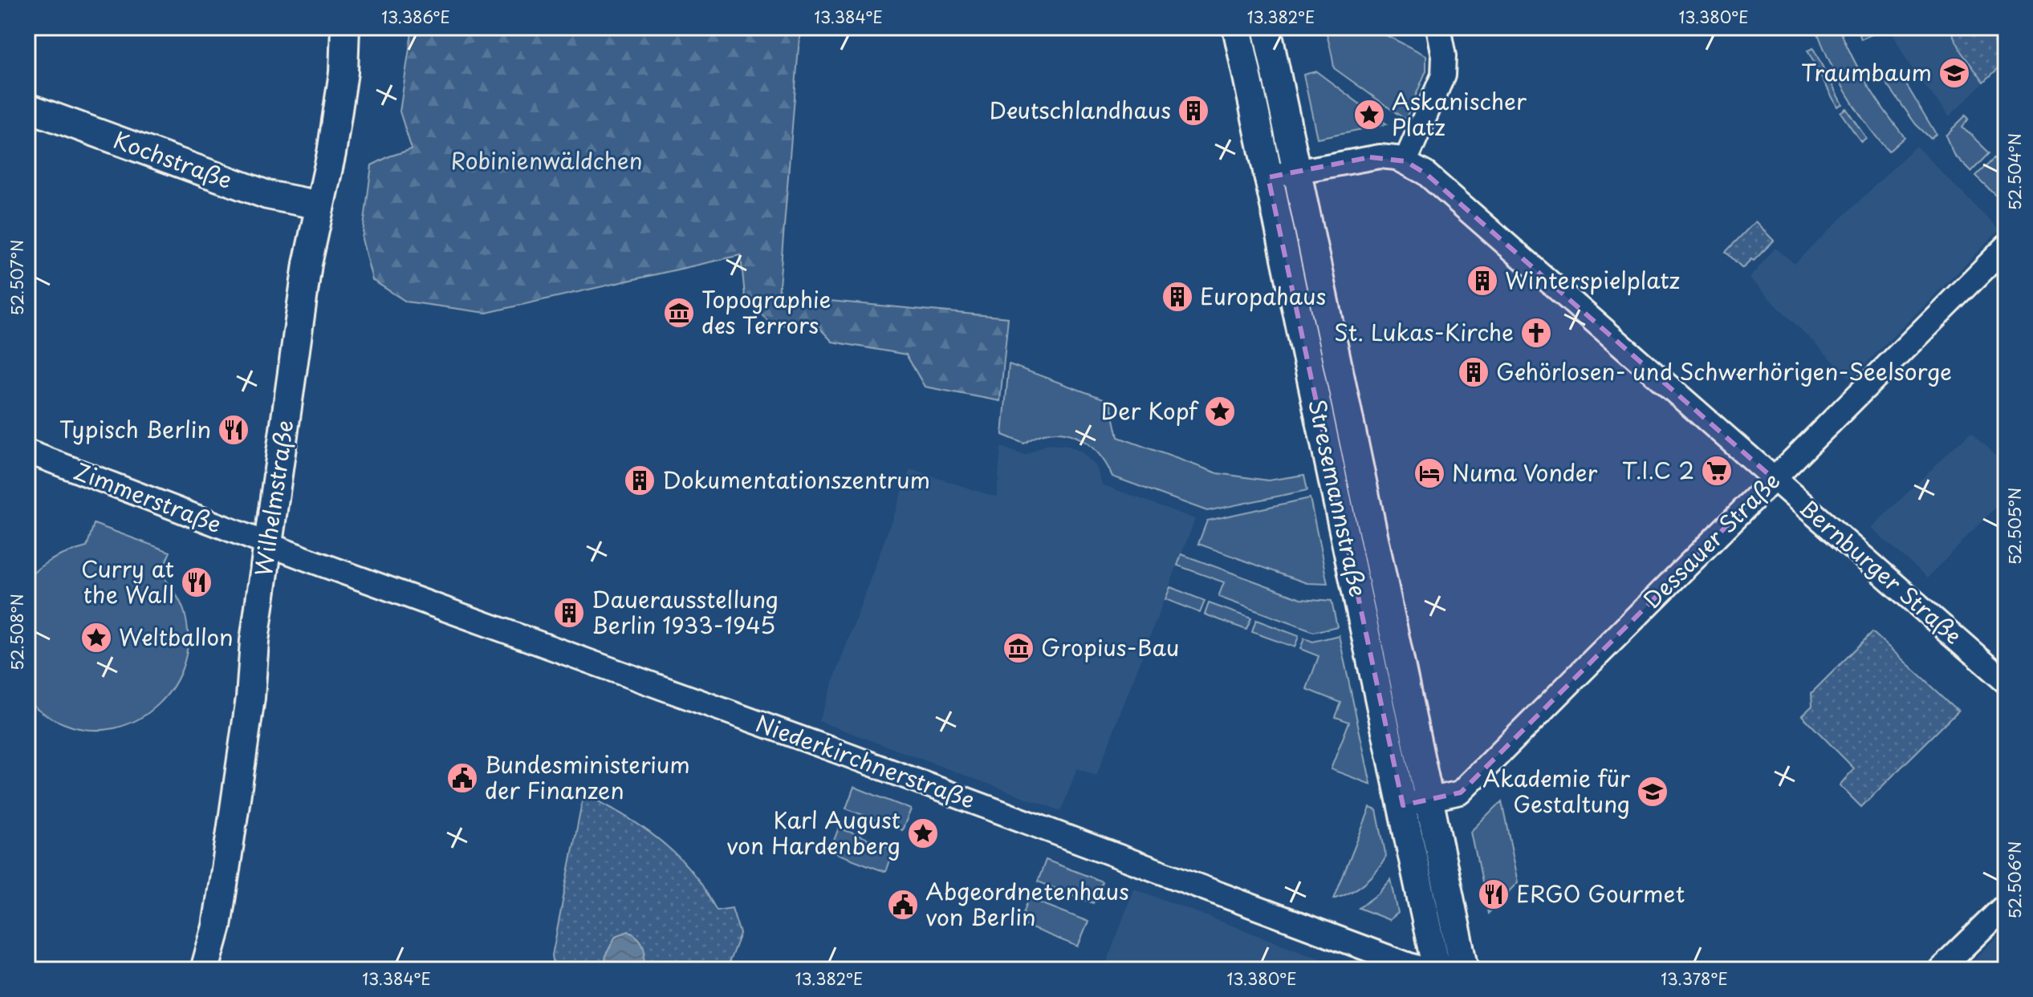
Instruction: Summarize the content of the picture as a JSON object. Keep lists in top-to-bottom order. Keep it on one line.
{"streets":{"main road":["Kochstraße","Wilhelmstraße","Stresemannstraße"],"street":["Zimmerstraße","Dessauer Straße","Bernburger Straße","Niederkirchnerstraße"]},"crossings":[["Kochstraße","Wilhelmstraße"],["Zimmerstraße","Wilhelmstraße"],["Zimmerstraße","Niederkirchnerstraße"],["Wilhelmstraße","Niederkirchnerstraße"],["Stresemannstraße","Dessauer Straße"],["Stresemannstraße","Niederkirchnerstraße"],["Dessauer Straße","Bernburger Straße"]],"parks":["Robinienwäldchen"],"places":{"school or university":["Traumbaum","Akademie für Gestaltung"],"building":["Deutschlandhaus","Winterspielplatz","Europahaus","Gehörlosen- und Schwerhörigen-Seelsorge","Dokumentationszentrum","Dauerausstellung Berlin 1933-1945"],"place":["Askanischer Platz","Der Kopf","Weltballon","Karl August von Hardenberg"],"museum":["Topographie des Terrors","Gropius-Bau"],"church":["St. Lukas-Kirche"],"restaurant":["Typisch Berlin","Curry at the Wall","ERGO Gourmet"],"supermarket":["T.I.C 2"],"hotel":["Numa Vonder"],"public building":["Bundesministerium der Finanzen","Abgeordnetenhaus von Berlin"]},"coordinates":["13.386°E","13.384°E","13.382°E","13.380°E","52.504°N","52.507°N","52.505°N","52.508°N","52.506°N","13.378°E"]}
